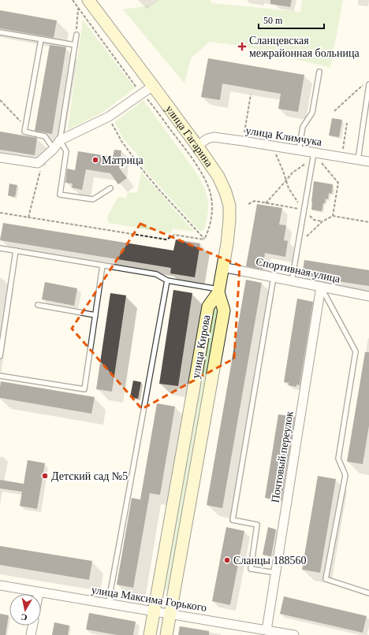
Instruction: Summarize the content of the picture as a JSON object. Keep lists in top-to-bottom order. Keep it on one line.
{"streets":{"main road":["улица Гагарина","улица Кирова"],"street":["улица Климчука","Спортивная улица","Почтовый переулок","улица Максима Горького"]},"crossings":[["улица Гагарина","улица Климчука"],["улица Гагарина","Спортивная улица"],["улица Гагарина","улица Кирова"],["Спортивная улица","Почтовый переулок"],["улица Кирова","улица Максима Горького"],["Почтовый переулок","улица Максима Горького"]],"places":{"health":["Сланцевская межрайонная больница"],"other":["Матрица","Детский сад №5","Сланцы 188560"]},"scale_bar":"50 m","north":"bottom"}
